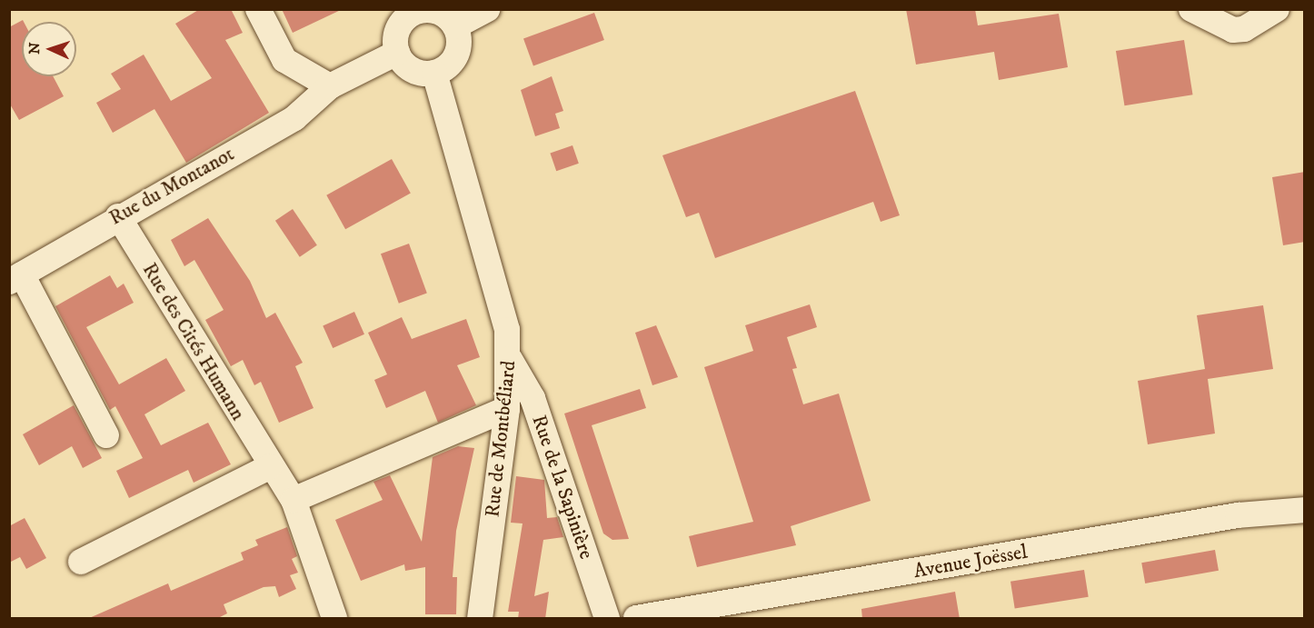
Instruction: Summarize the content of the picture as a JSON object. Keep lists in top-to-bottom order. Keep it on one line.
{"streets":{"street":["Rue du Montanot","Rue des Cités Humann","Rue de Montbéliard","Rue de la Sapinière","Avenue Joëssel"]},"crossings":[["Rue du Montanot","Rue des Cités Humann"],["Rue du Montanot","Rue de Montbéliard"],["Rue de Montbéliard","Rue de la Sapinière"]],"north":"left"}
